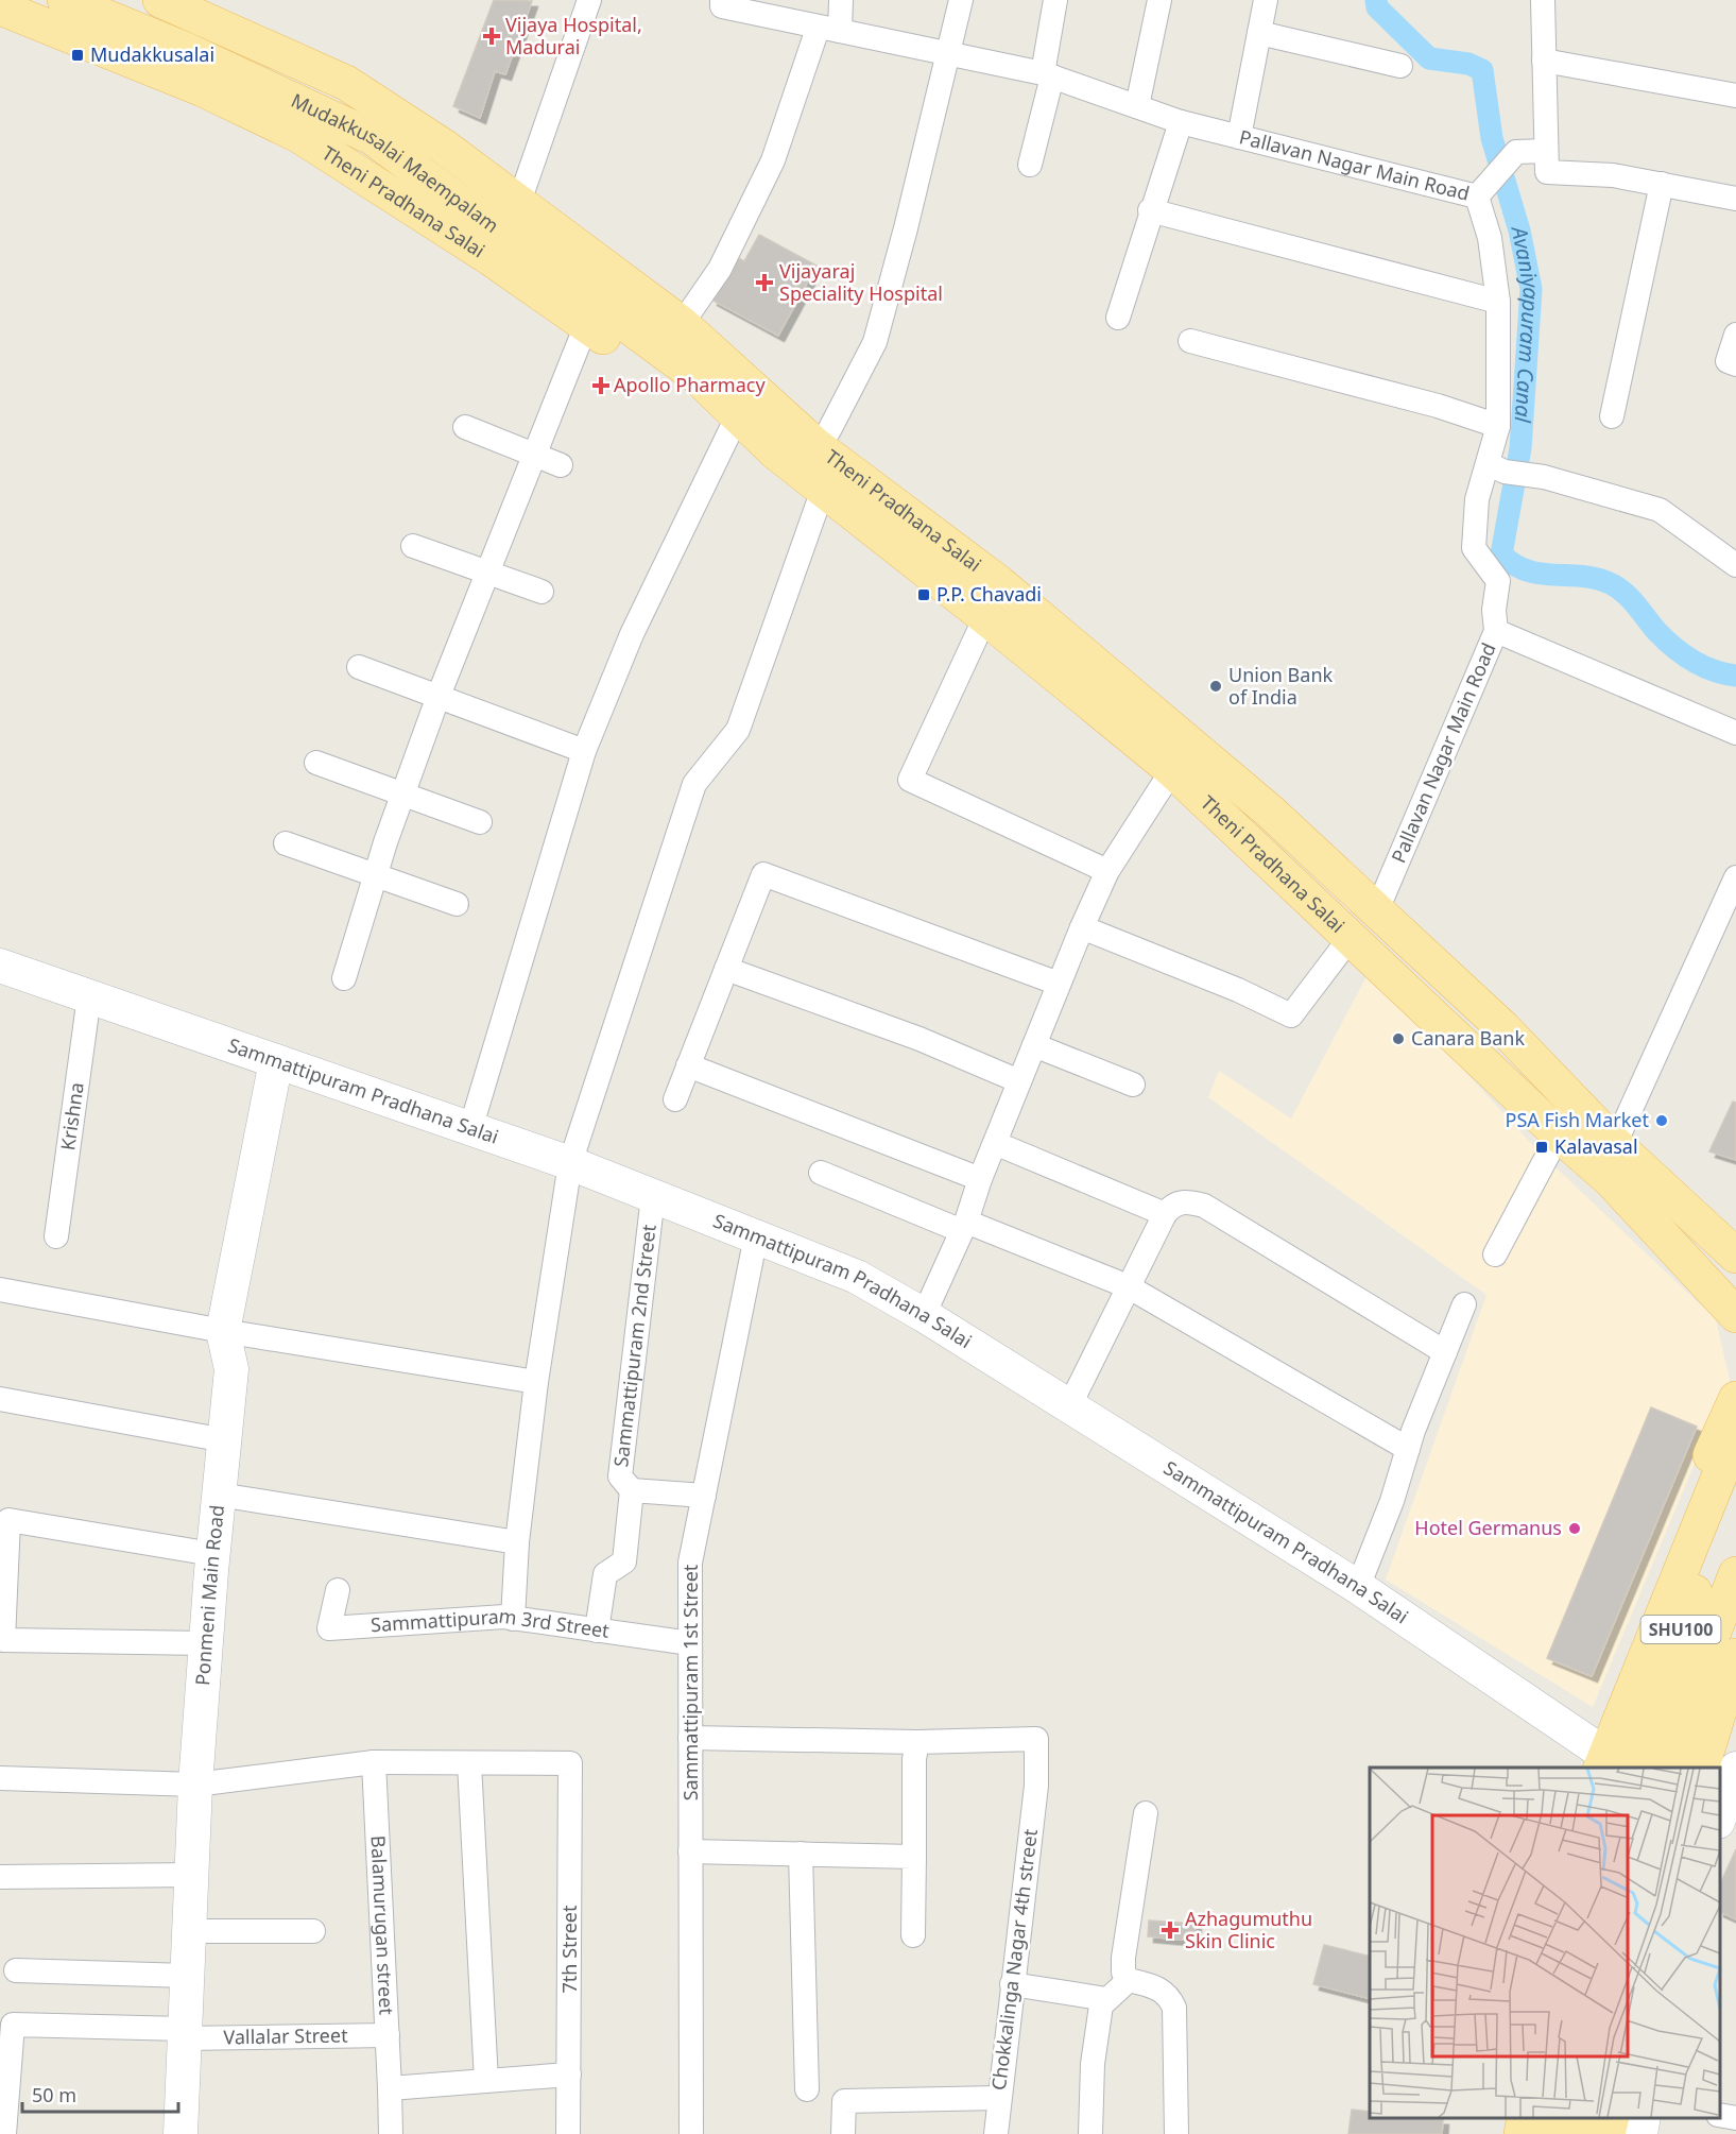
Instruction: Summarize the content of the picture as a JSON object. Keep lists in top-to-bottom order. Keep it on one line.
{"streets":{"main road":["Mudakkusalai Maempalam","Theni Pradhana Salai","SHU100"],"street":["Pallavan Nagar Main Road","Sammattipuram Pradhana Salai","Krishna","Sammattipuram 2nd Street","Ponmeni Main Road","Sammattipuram 3rd Street","Sammattipuram 1st Street","Balamurugan street","7th Street","Chokkalinga Nagar 4th street","Vallalar Street"]},"crossings":[["Mudakkusalai Maempalam","Theni Pradhana Salai"],["Pallavan Nagar Main Road","Theni Pradhana Salai"],["Sammattipuram Pradhana Salai","Krishna"],["Sammattipuram Pradhana Salai","Sammattipuram 2nd Street"],["Sammattipuram Pradhana Salai","Ponmeni Main Road"],["Sammattipuram Pradhana Salai","Sammattipuram 1st Street"],["Ponmeni Main Road","Vallalar Street"],["Sammattipuram 3rd Street","Sammattipuram 1st Street"],["Balamurugan street","Vallalar Street"]],"water":["Avaniyapuram Canal"],"places":{"health":["Vijaya Hospital, Madurai","Vijayaraj Speciality Hospital","Apollo Pharmacy","Azhagumuthu Skin Clinic"],"transit":["Mudakkusalai","P.P. Chavadi","Kalavasal"],"other":["Union Bank of India","Canara Bank","PSA Fish Market","Hotel Germanus"]},"scale_bar":"50 m"}
